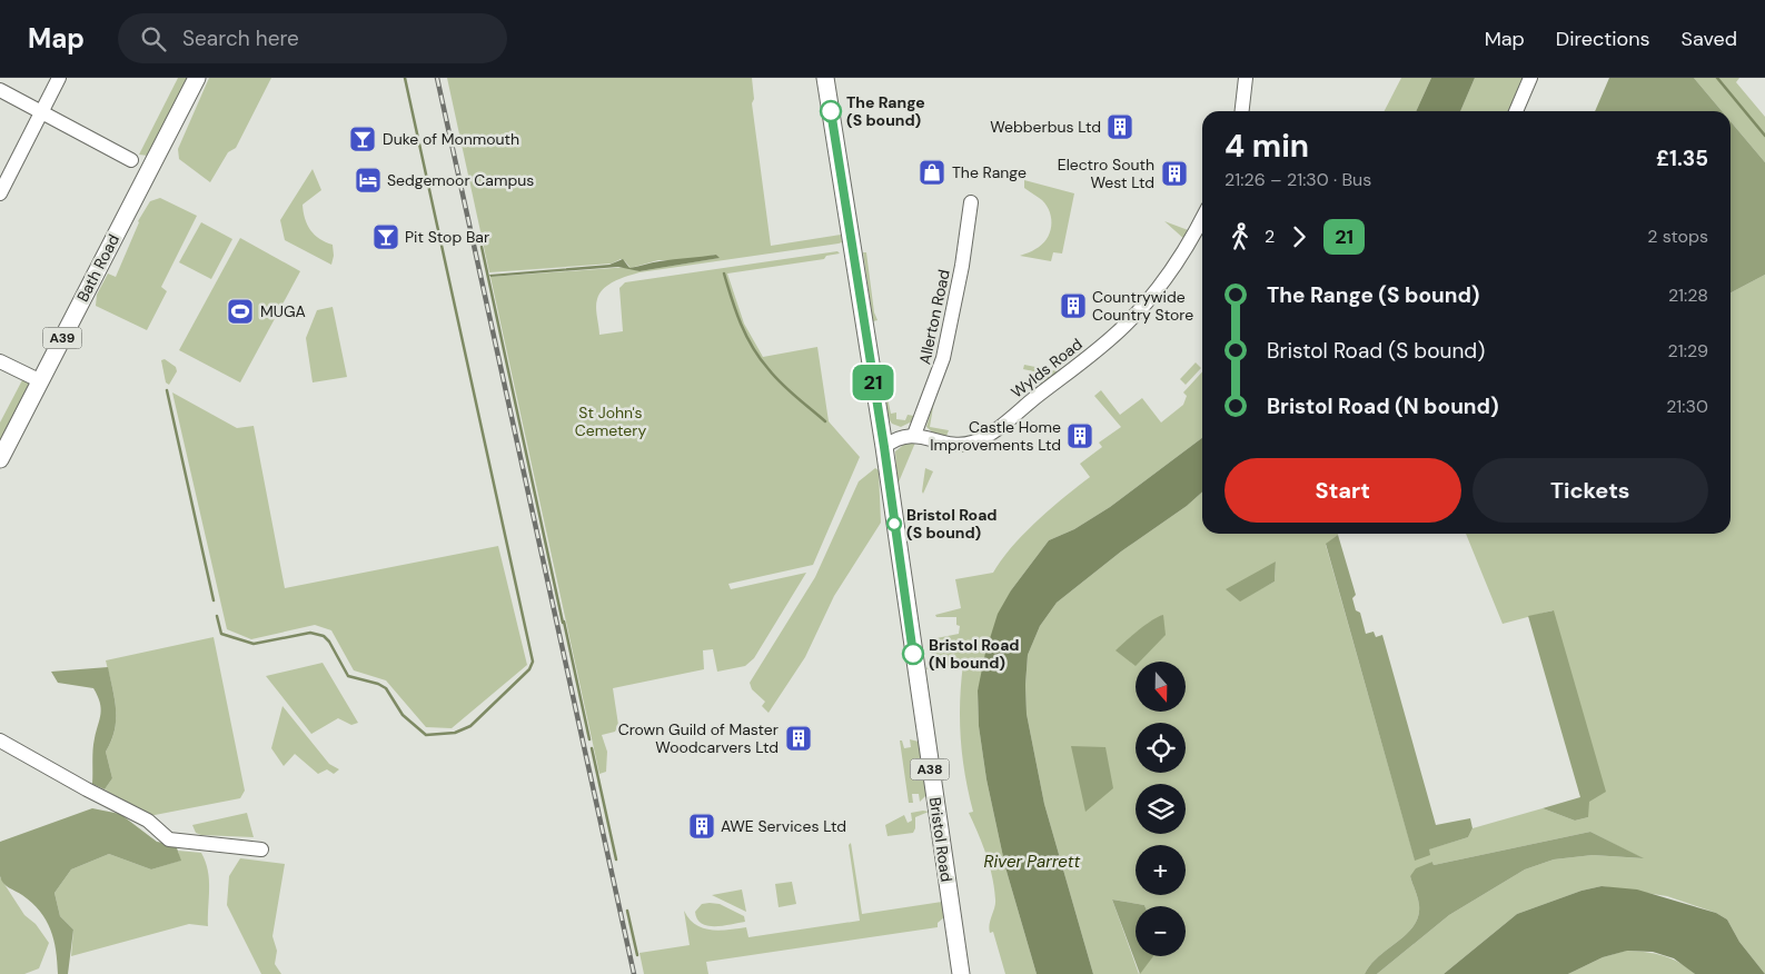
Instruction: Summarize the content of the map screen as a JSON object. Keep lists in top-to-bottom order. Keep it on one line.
{"streets":{"main road":["Bath Road","A39","A38","Bristol Road"],"street":["Allerton Road","Wylds Road"]},"crossings":[["Allerton Road","Wylds Road"]],"water":["River Parrett"],"parks":["St John's Cemetery"],"places":{"other":["The Range (S bound)","Bristol Road (S bound)","Bristol Road (N bound)"],"building":["Webberbus Ltd","Electro South West Ltd","Countrywide Country Store","Castle Home Improvements Ltd","Crown Guild of Master Woodcarvers Ltd","AWE Services Ltd"],"bar":["Duke of Monmouth","Pit Stop Bar"],"shop":["The Range"],"hotel":["Sedgemoor Campus"],"sports":["MUGA"]},"lines":["bus line 21"],"north":"bottom","page":{"header":"Map","search":"Search here","nav":["Map","Directions","Saved"],"on_map":"21","heading":["4 min","21:26 – 21:30 · Bus","£1.35"],"legs":["2","21","2 stops"],"list":[{"name":"The Range (S bound)","value":"21:28"},{"name":"Bristol Road (S bound)","value":"21:29"},{"name":"Bristol Road (N bound)","value":"21:30"}],"buttons":["Start","Tickets"],"map_buttons":["+","−"]}}
